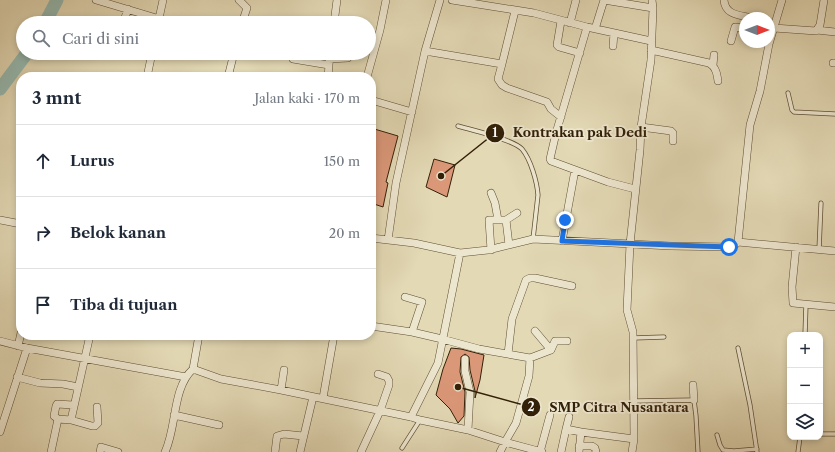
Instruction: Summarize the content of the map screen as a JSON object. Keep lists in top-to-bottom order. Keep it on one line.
{"places":["Kontrakan pak Dedi","SMP Citra Nusantara"],"north":"right","page":{"search":"Cari di sini","heading":["3 mnt","Jalan kaki · 170 m"],"list":[["Lurus","150 m"],["Belok kanan","20 m"],"Tiba di tujuan"],"map_buttons":["+","−"]}}
